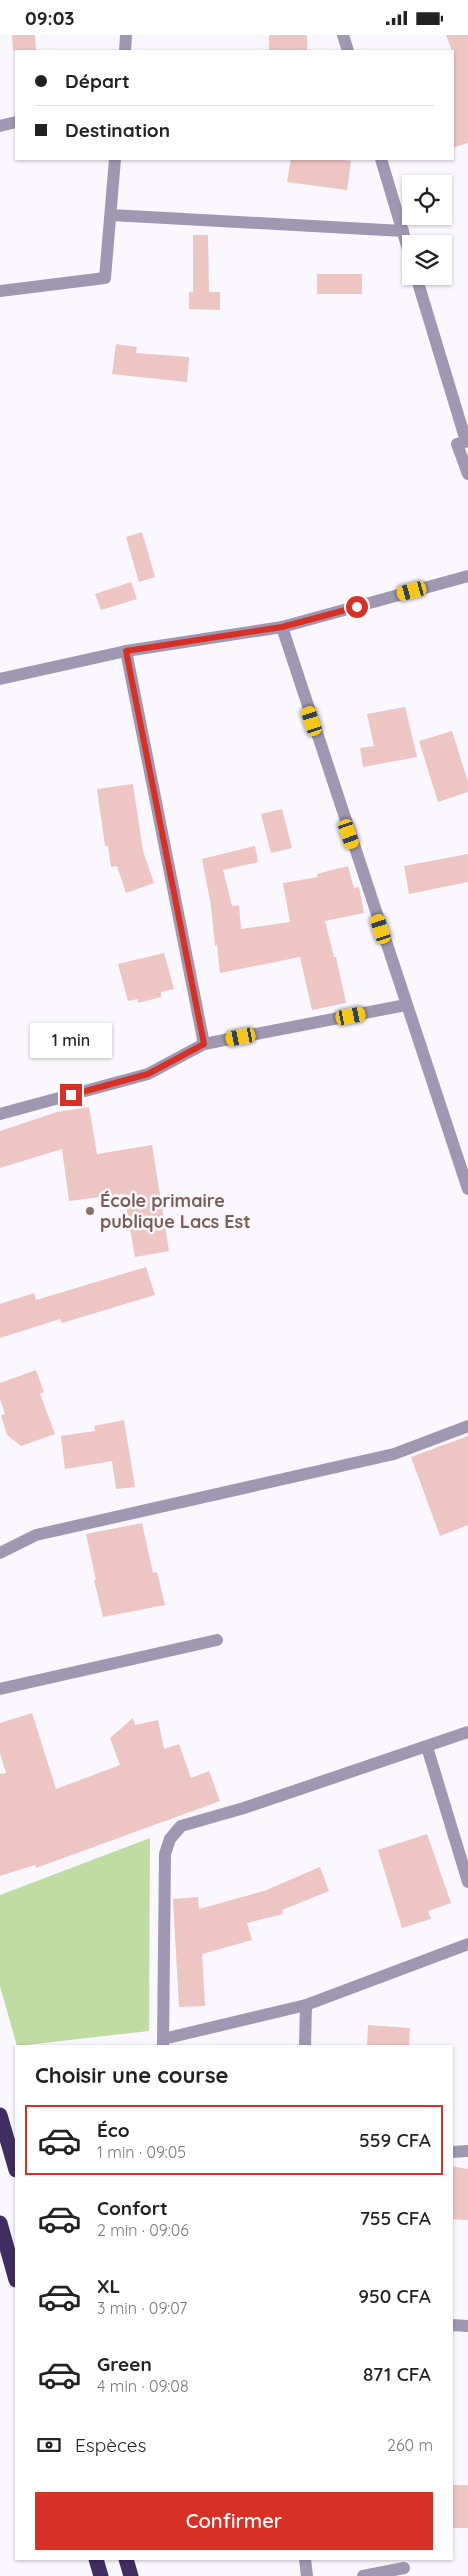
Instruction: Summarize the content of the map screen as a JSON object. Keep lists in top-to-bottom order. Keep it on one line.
{"places":["École primaire publique Lacs Est"],"page":{"status":"09:03","banner":["Départ","Destination"],"bubble":"1 min","heading":"Choisir une course","list":[{"name":"Éco","note":"1 min · 09:05","value":"559 CFA"},{"name":"Confort","note":"2 min · 09:06","value":"755 CFA"},{"name":"XL","note":"3 min · 09:07","value":"950 CFA"},{"name":"Green","note":"4 min · 09:08","value":"871 CFA"}],"pay":["Espèces","260 m"],"buttons":"Confirmer"}}
